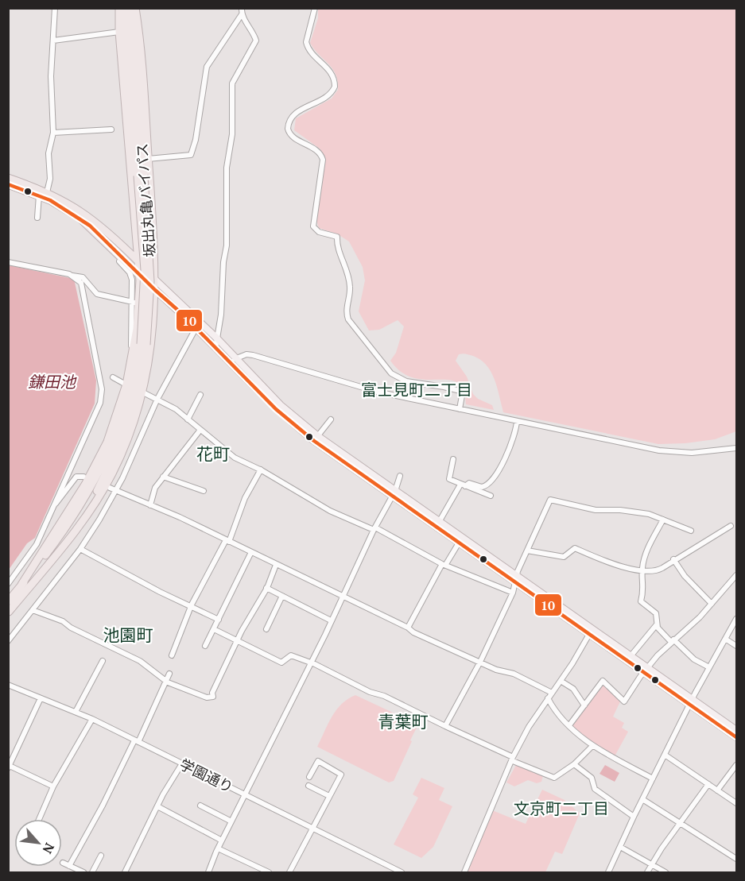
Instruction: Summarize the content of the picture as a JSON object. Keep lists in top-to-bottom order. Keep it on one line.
{"streets":{"highway":["坂出丸亀バイパス"],"street":["学園通り"]},"districts":["富士見町二丁目","花町","池園町","青葉町","文京町二丁目"],"water":["鎌田池"],"lines":["transit line 10"],"north":"bottom right"}
